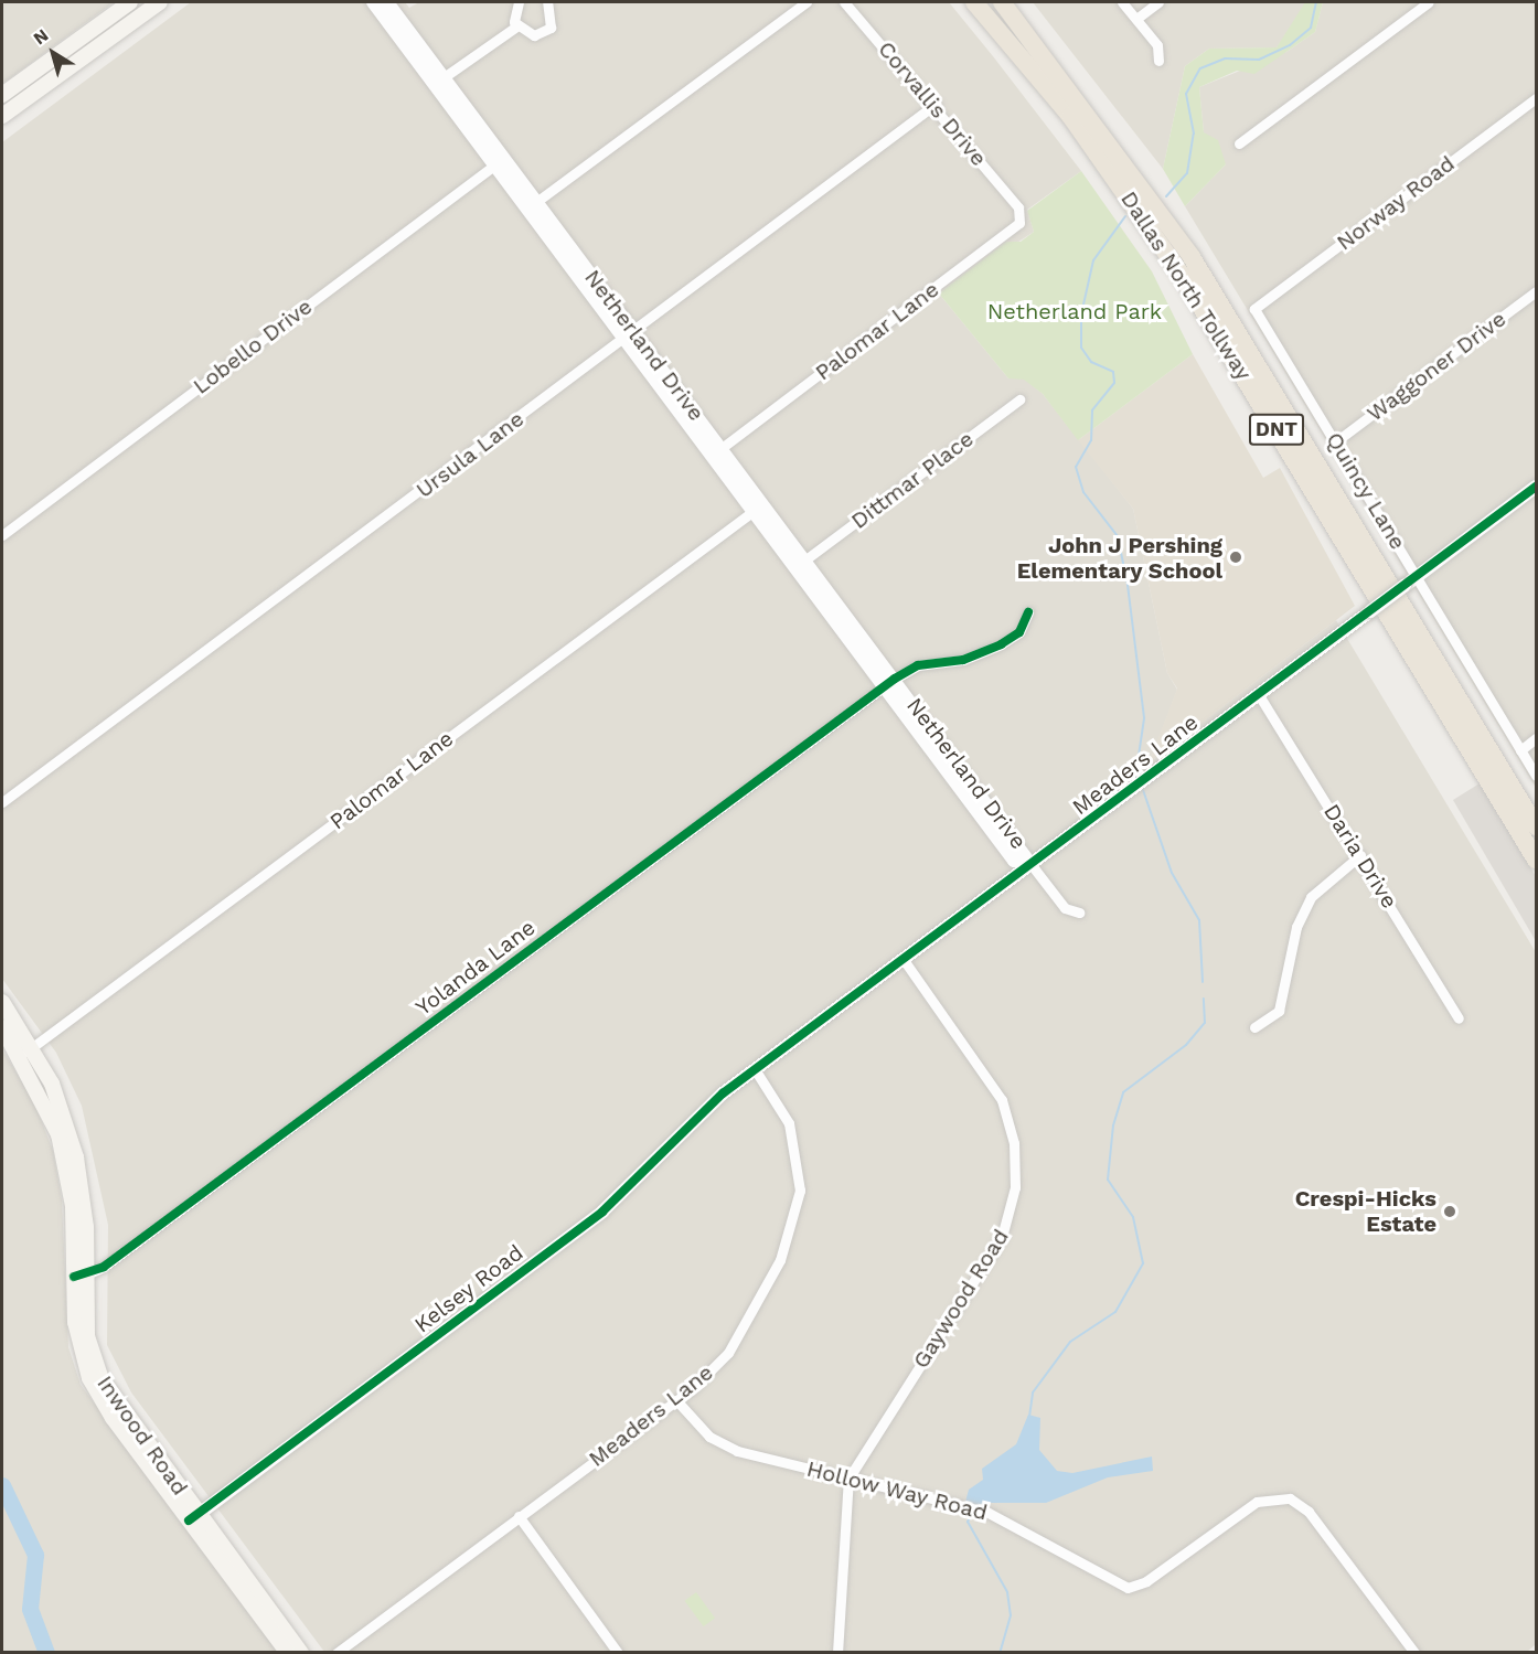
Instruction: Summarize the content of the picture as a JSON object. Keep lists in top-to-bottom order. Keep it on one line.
{"streets":{"highway":["Dallas North Tollway","DNT"],"main road":["Inwood Road"],"street":["Corvallis Drive","Norway Road","Palomar Lane","Netherland Drive","Lobello Drive","Waggoner Drive","Ursula Lane","Dittmar Place","Quincy Lane","Meaders Lane","Daria Drive","Yolanda Lane","Kelsey Road","Gaywood Road","Hollow Way Road"]},"crossings":[["Corvallis Drive","Palomar Lane"],["Corvallis Drive","Ursula Lane"],["Norway Road","Quincy Lane"],["Palomar Lane","Netherland Drive"],["Palomar Lane","Inwood Road"],["Netherland Drive","Lobello Drive"],["Netherland Drive","Ursula Lane"],["Netherland Drive","Dittmar Place"],["Netherland Drive","Meaders Lane"],["Netherland Drive","Yolanda Lane"],["Waggoner Drive","Quincy Lane"],["Quincy Lane","Meaders Lane"],["Meaders Lane","Daria Drive"],["Meaders Lane","Kelsey Road"],["Meaders Lane","Gaywood Road"],["Meaders Lane","Hollow Way Road"],["Yolanda Lane","Inwood Road"],["Kelsey Road","Inwood Road"],["Gaywood Road","Hollow Way Road"]],"parks":["Netherland Park"],"places":["John J Pershing Elementary School","Crespi-Hicks Estate"],"north":"top left"}
